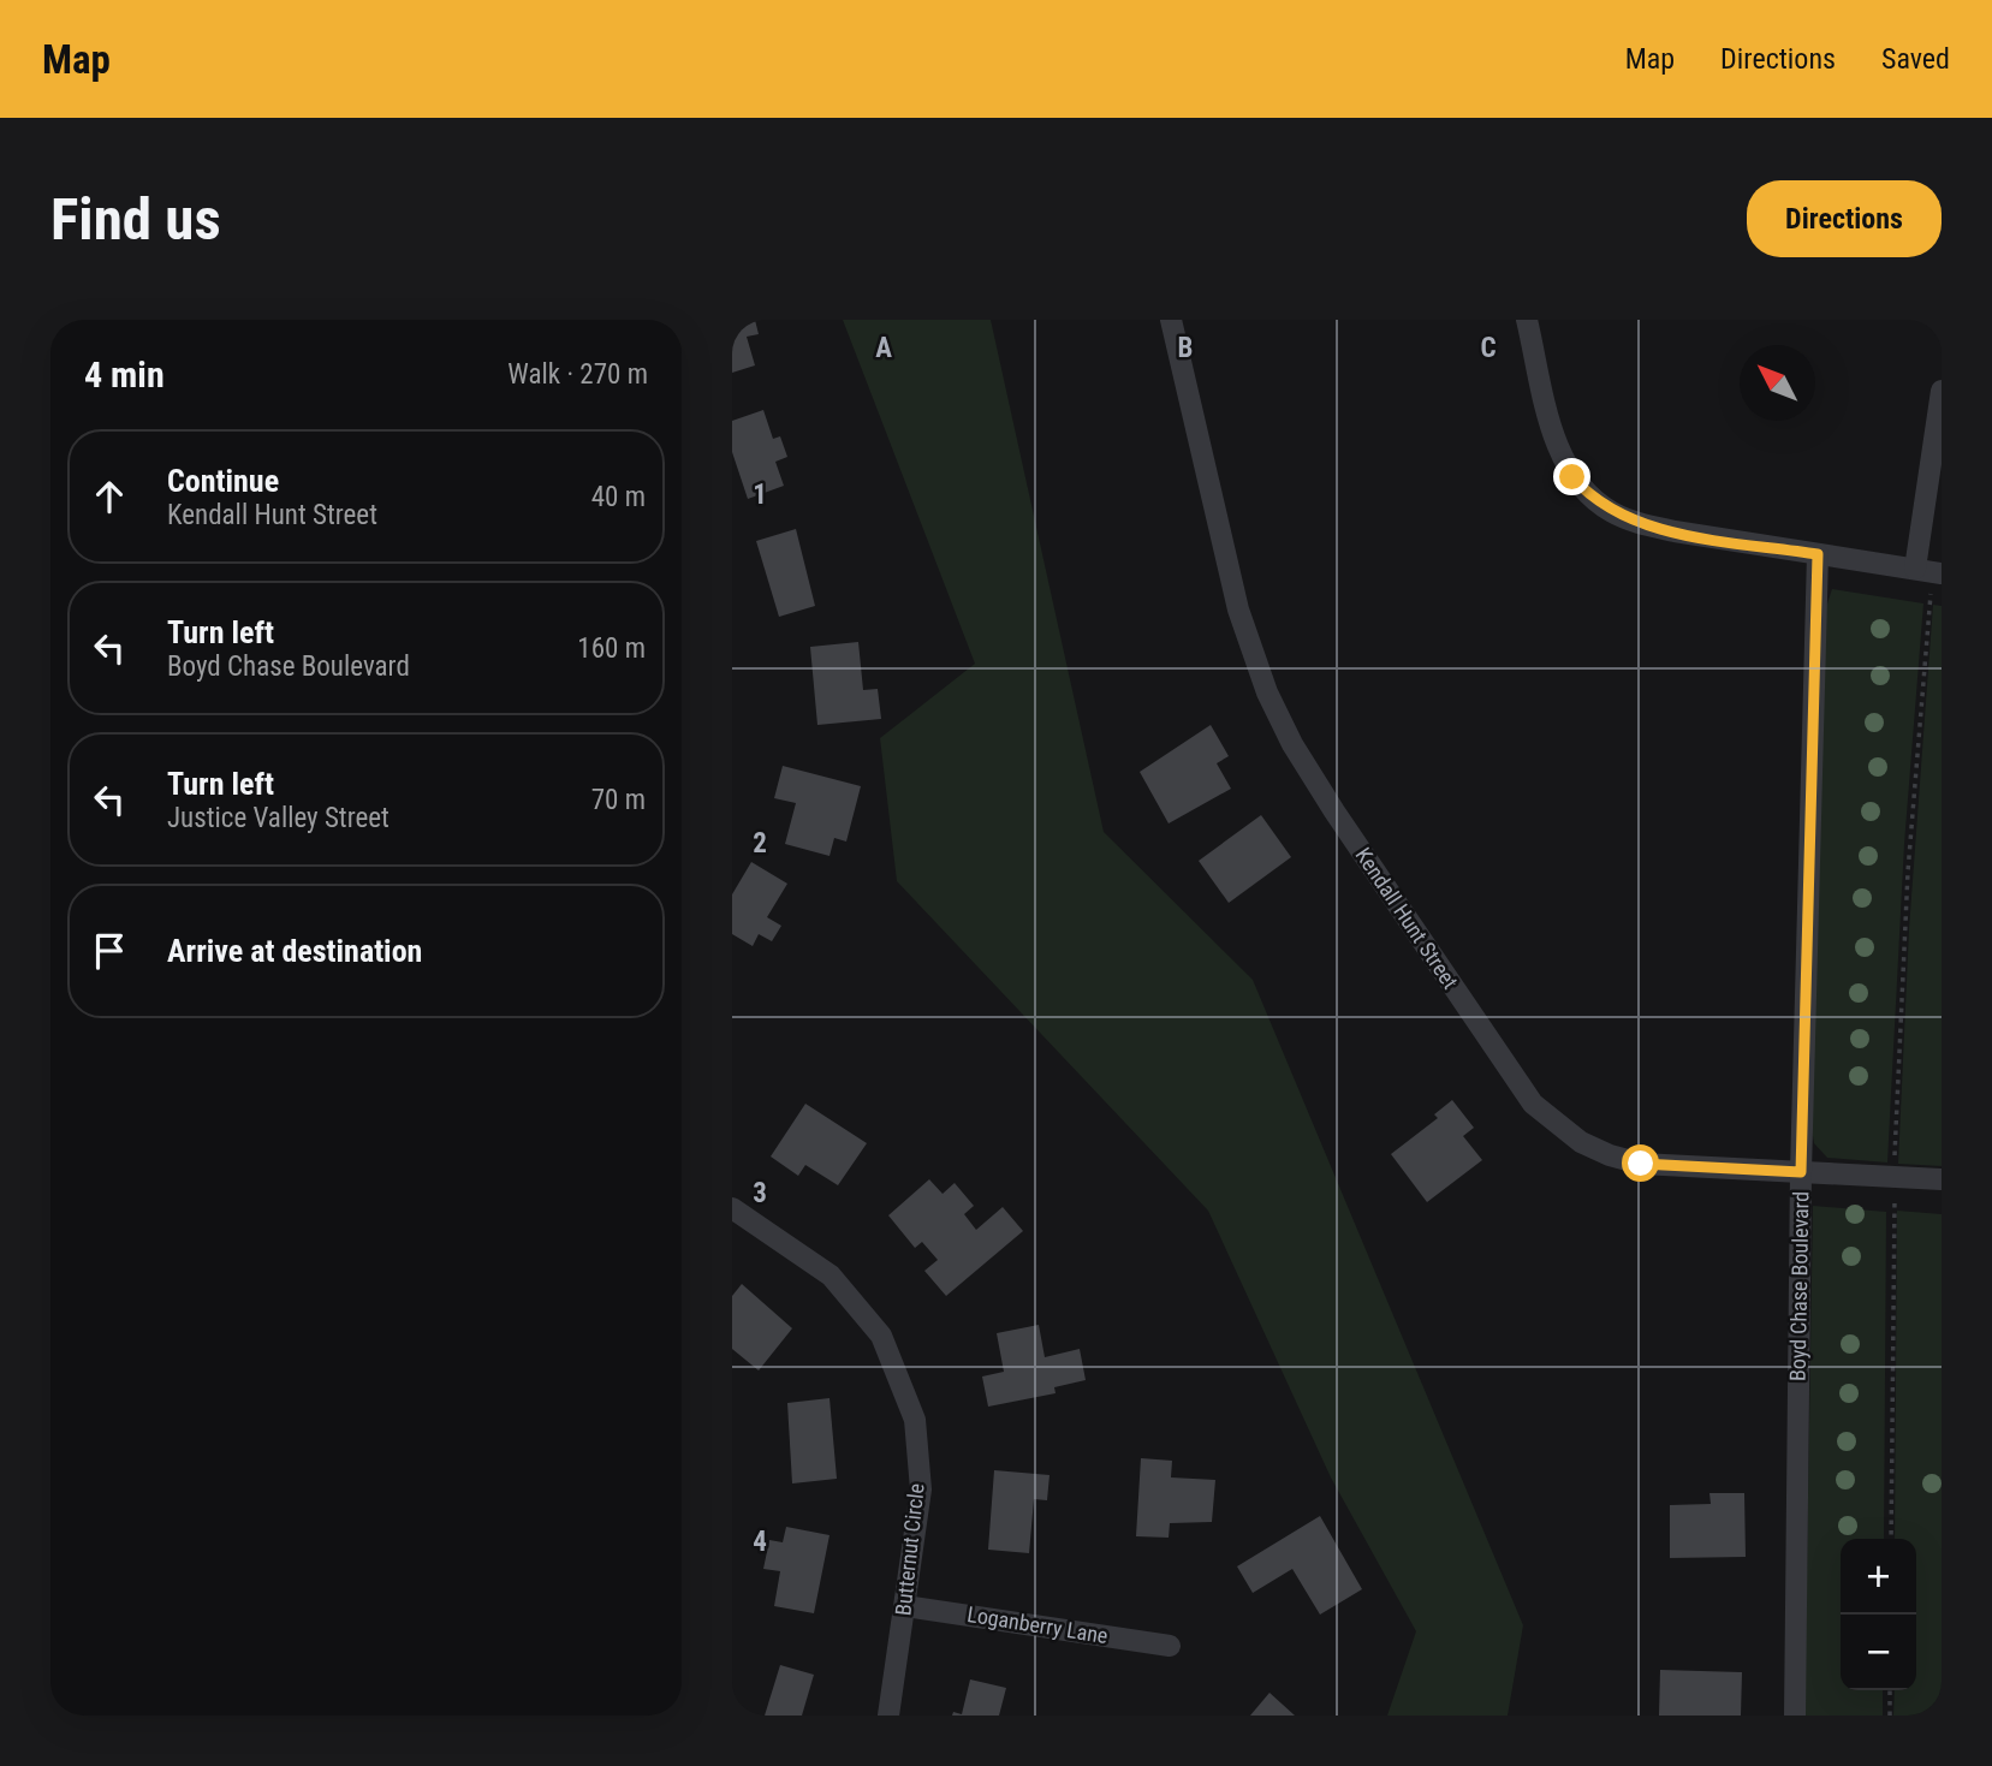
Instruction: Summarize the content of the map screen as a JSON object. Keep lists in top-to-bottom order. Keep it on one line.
{"streets":{"street":["Kendall Hunt Street","Boyd Chase Boulevard","Butternut Circle","Loganberry Lane"]},"crossings":[["Kendall Hunt Street","Boyd Chase Boulevard"],["Butternut Circle","Loganberry Lane"]],"north":"top left","page":{"header":"Map","nav":["Map","Directions","Saved"],"buttons":"Directions","title":"Find us","heading":["4 min","Walk · 270 m"],"list":[["Continue","Kendall Hunt Street","40 m"],["Turn left","Boyd Chase Boulevard","160 m"],["Turn left","Justice Valley Street","70 m"],"Arrive at destination"],"map_buttons":["+","−"]},"grid":{"columns":["A","B","C"],"rows":["1","2","3","4"]}}
